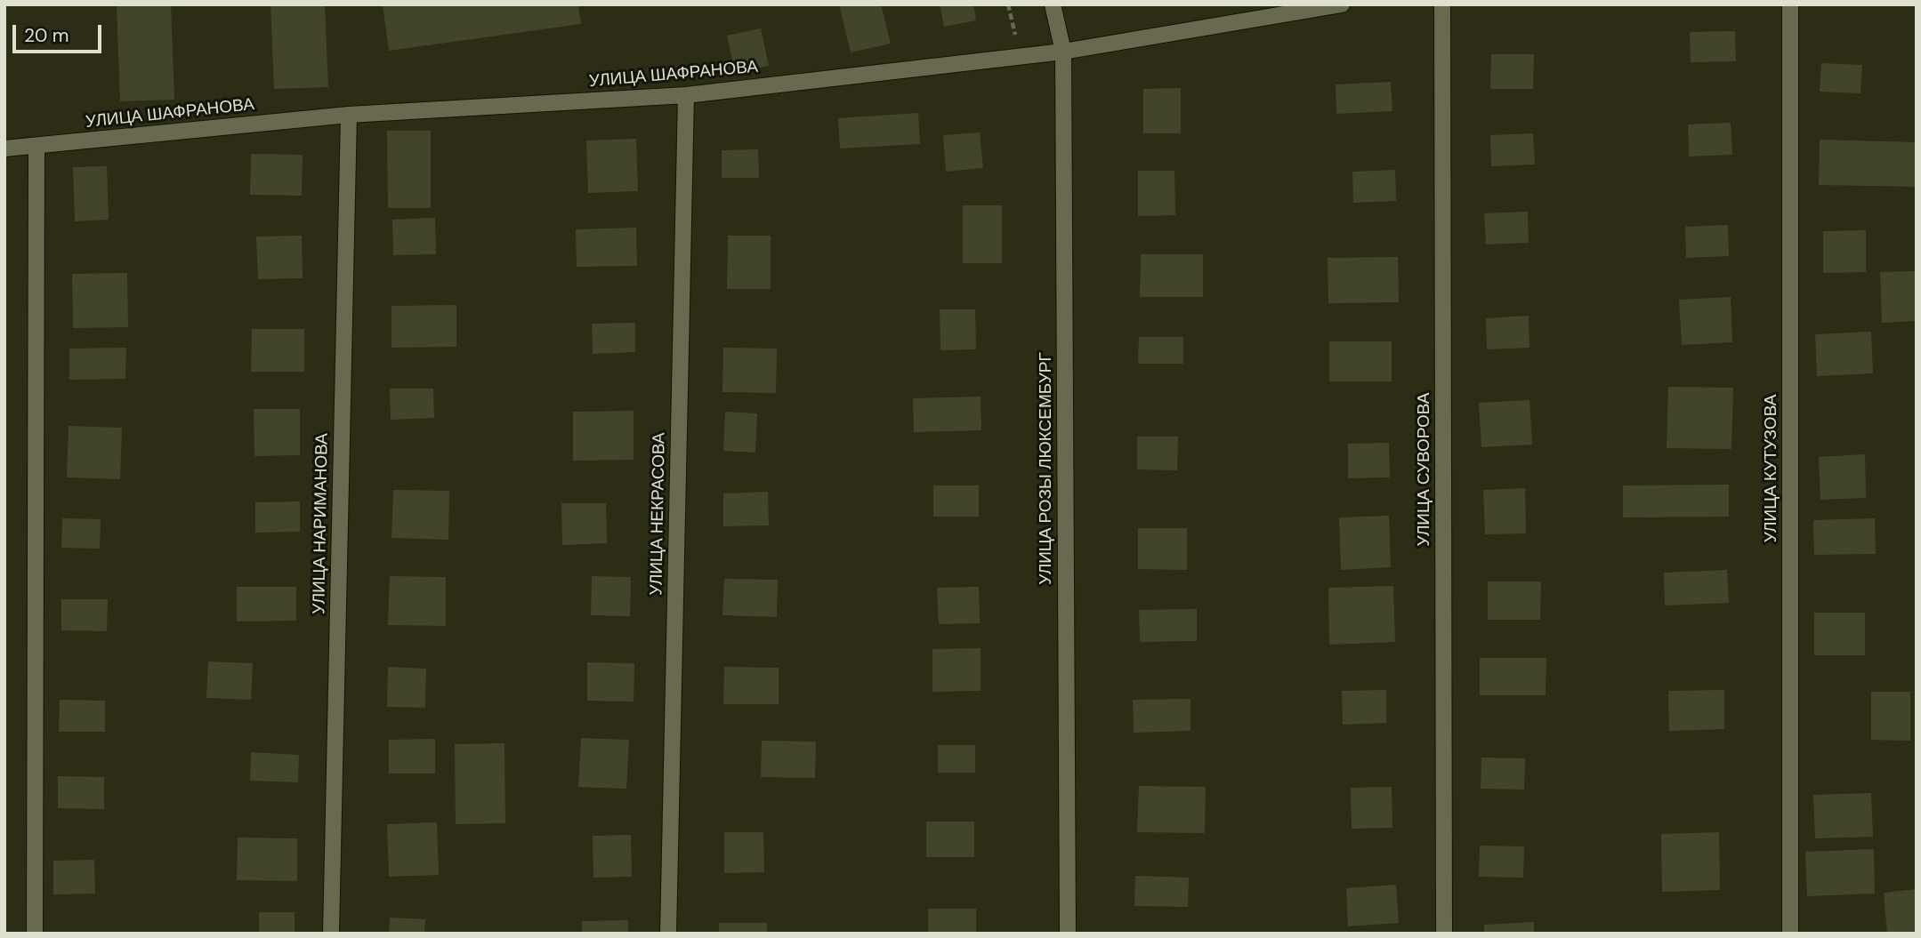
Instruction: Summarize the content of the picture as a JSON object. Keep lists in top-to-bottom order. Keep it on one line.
{"streets":{"street":["УЛИЦА ШАФРАНОВА","УЛИЦА РОЗЫ ЛЮКСЕМБУРГ","УЛИЦА КУТУЗОВА","УЛИЦА СУВОРОВА","УЛИЦА НЕКРАСОВА","УЛИЦА НАРИМАНОВА"]},"crossings":[["УЛИЦА ШАФРАНОВА","УЛИЦА РОЗЫ ЛЮКСЕМБУРГ"],["УЛИЦА ШАФРАНОВА","УЛИЦА НЕКРАСОВА"],["УЛИЦА ШАФРАНОВА","УЛИЦА НАРИМАНОВА"]],"scale_bar":"20 m"}
